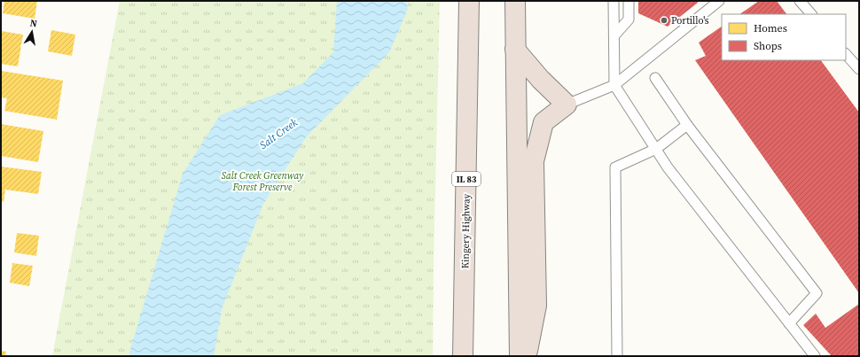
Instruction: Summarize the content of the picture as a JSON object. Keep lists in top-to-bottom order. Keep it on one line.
{"streets":{"highway":["IL 83","Kingery Highway"]},"water":["Salt Creek"],"parks":["Salt Creek Greenway Forest Preserve"],"places":["Portillo's"],"legend":["Homes","Shops"],"north":"top"}
